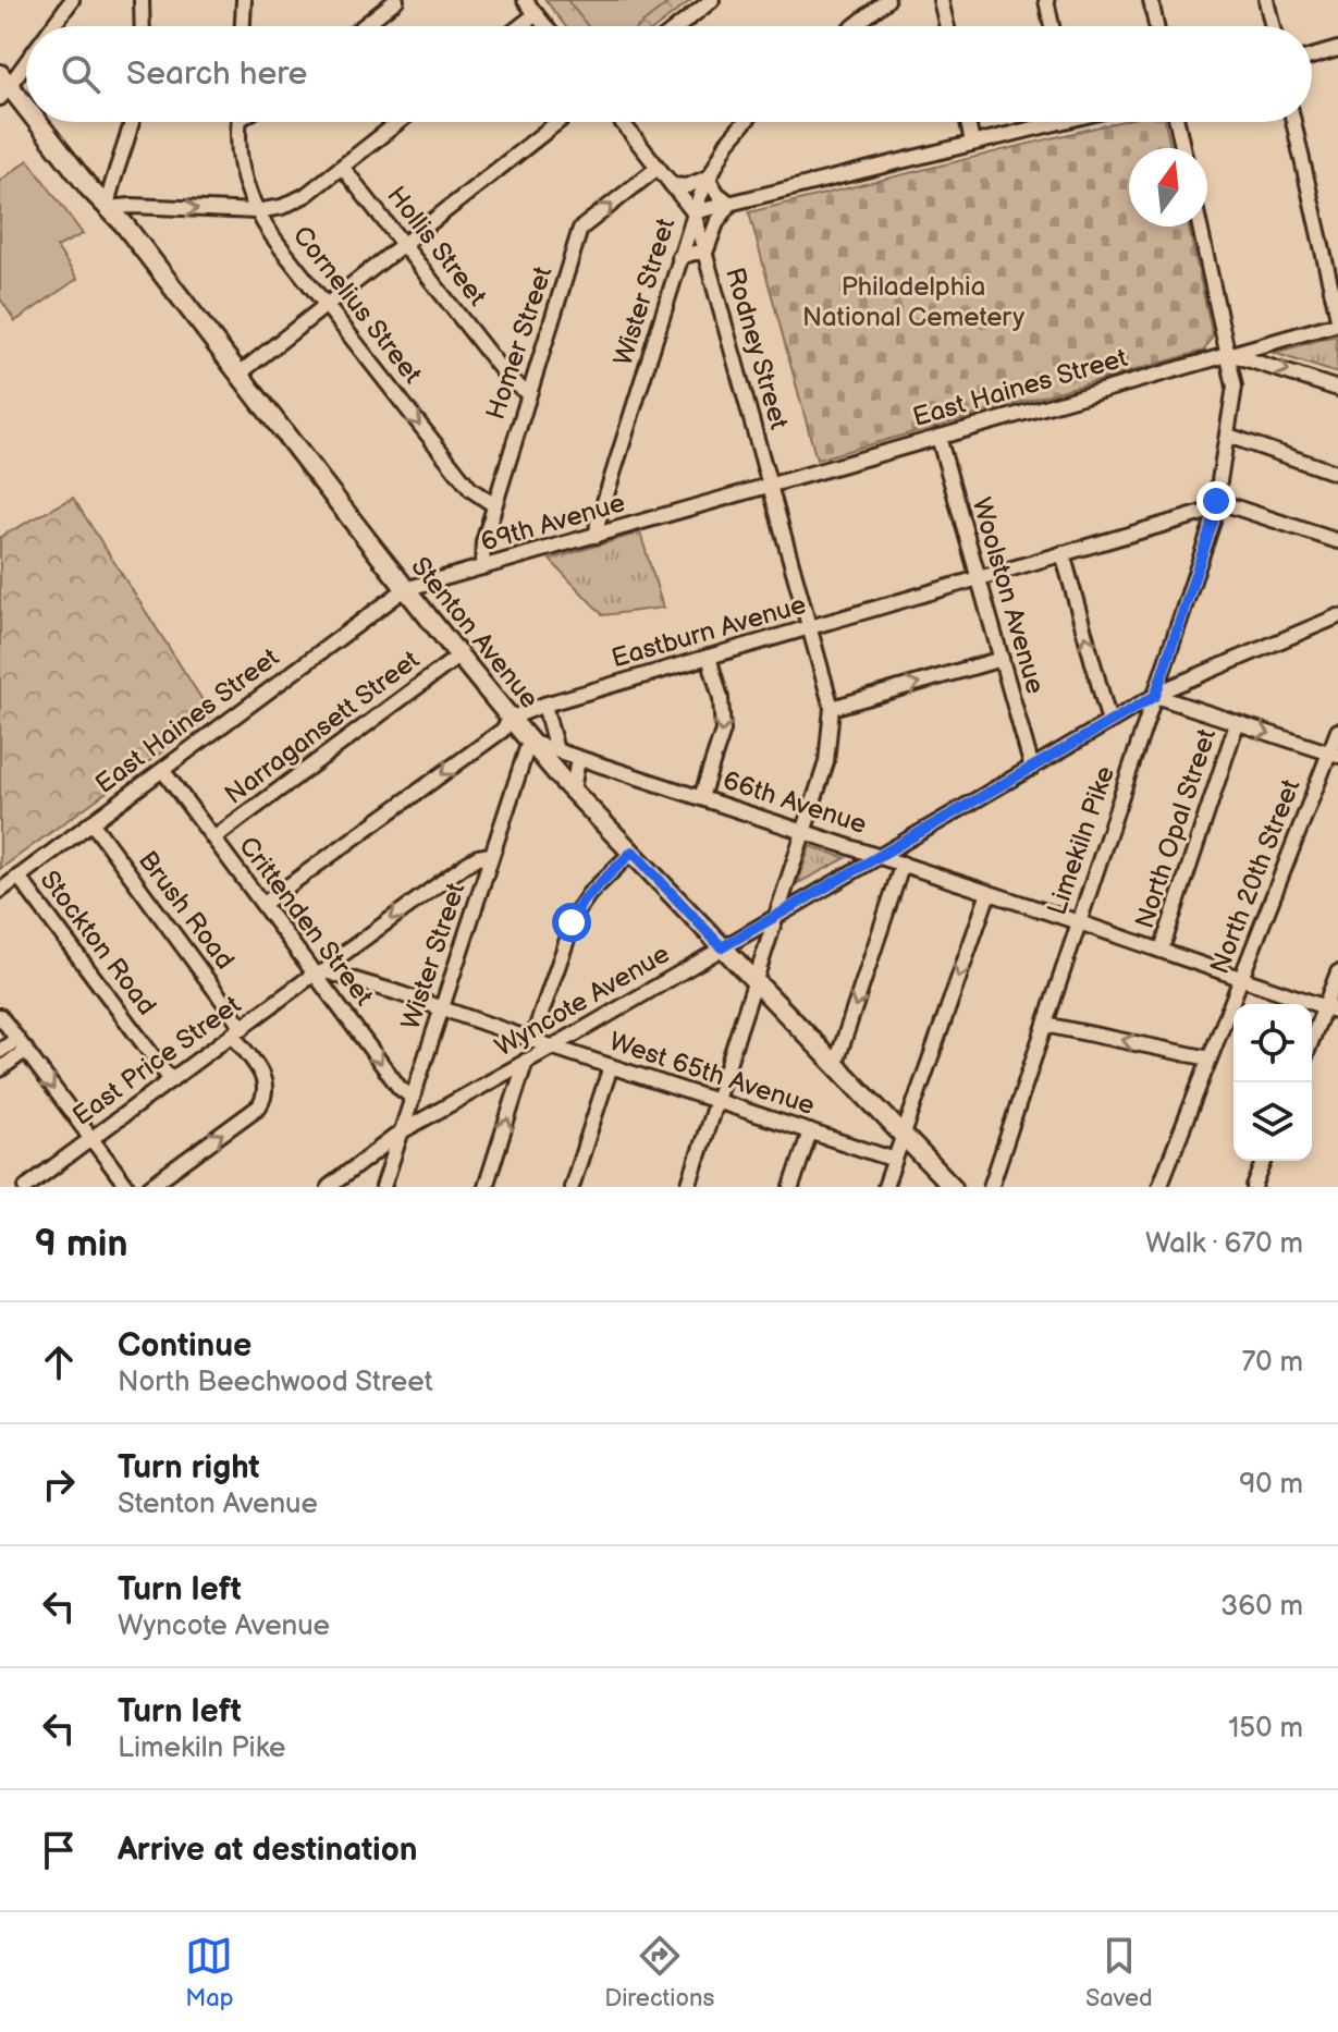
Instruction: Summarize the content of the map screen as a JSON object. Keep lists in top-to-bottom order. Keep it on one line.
{"streets":{"main road":["Stenton Avenue"],"street":["Hollis Street","Wister Street","Cornelius Street","Homer Street","Rodney Street","East Haines Street","69th Avenue","Woolston Avenue","Eastburn Avenue","Narragansett Street","66th Avenue","North Opal Street","Limekiln Pike","North 20th Street","Brush Road","Crittenden Street","Stockton Road","Wyncote Avenue","East Price Street","West 65th Avenue"]},"crossings":[["Hollis Street","Homer Street"],["Wister Street","Rodney Street"],["Wister Street","69th Avenue"],["Wister Street","Stenton Avenue"],["Wister Street","66th Avenue"],["Wister Street","Crittenden Street"],["Wister Street","Wyncote Avenue"],["Wister Street","East Price Street"],["Wister Street","West 65th Avenue"],["Cornelius Street","Homer Street"],["Homer Street","Rodney Street"],["Homer Street","69th Avenue"],["Rodney Street","East Haines Street"],["Rodney Street","Eastburn Avenue"],["Rodney Street","Stenton Avenue"],["Rodney Street","66th Avenue"],["Rodney Street","Wyncote Avenue"],["Rodney Street","West 65th Avenue"],["East Haines Street","69th Avenue"],["East Haines Street","Woolston Avenue"],["East Haines Street","Stenton Avenue"],["East Haines Street","Limekiln Pike"],["East Haines Street","Brush Road"],["East Haines Street","Crittenden Street"],["East Haines Street","Stockton Road"],["69th Avenue","Stenton Avenue"],["Woolston Avenue","Eastburn Avenue"],["Woolston Avenue","Wyncote Avenue"],["Eastburn Avenue","Stenton Avenue"],["Eastburn Avenue","Limekiln Pike"],["Eastburn Avenue","Crittenden Street"],["Stenton Avenue","Narragansett Street"],["Stenton Avenue","66th Avenue"],["Stenton Avenue","Wyncote Avenue"],["Narragansett Street","Crittenden Street"],["66th Avenue","North Opal Street"],["66th Avenue","Limekiln Pike"],["66th Avenue","North 20th Street"],["66th Avenue","Wyncote Avenue"],["Limekiln Pike","Wyncote Avenue"],["Brush Road","East Price Street"],["Crittenden Street","East Price Street"],["Crittenden Street","West 65th Avenue"],["Stockton Road","East Price Street"],["Wyncote Avenue","West 65th Avenue"],["East Price Street","West 65th Avenue"]],"one_way":["Cornelius Street","Brush Road","Crittenden Street","East Price Street"],"parks":["Philadelphia National Cemetery"],"north":"top","page":{"search":"Search here","heading":["9 min","Walk · 670 m"],"list":[["Continue","North Beechwood Street","70 m"],["Turn right","Stenton Avenue","90 m"],["Turn left","Wyncote Avenue","360 m"],["Turn left","Limekiln Pike","150 m"],"Arrive at destination"],"nav":["Map","Directions","Saved"]}}
